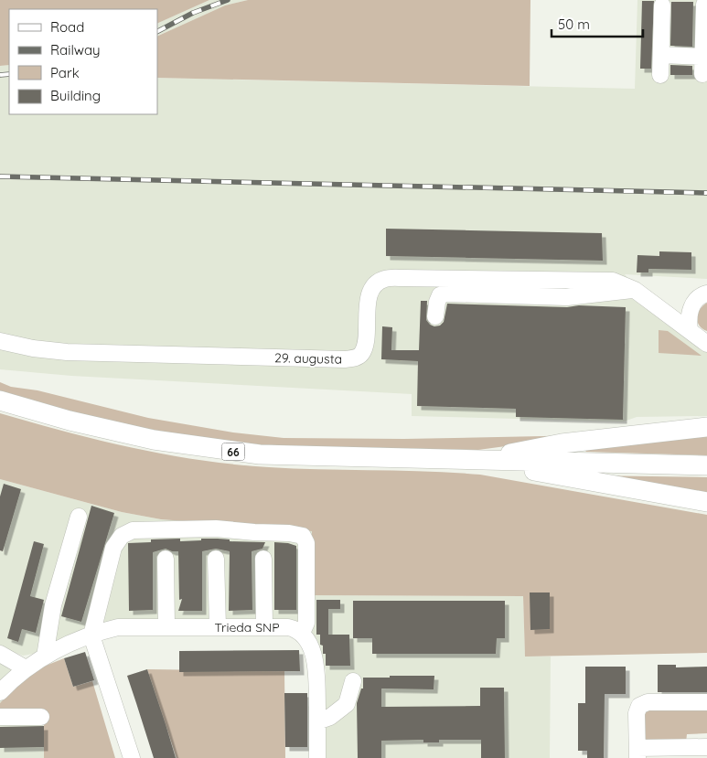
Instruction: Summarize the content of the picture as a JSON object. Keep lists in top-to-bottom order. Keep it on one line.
{"streets":{"main road":["66"],"street":["29. augusta","Trieda SNP"]},"legend":["Road","Railway","Park","Building"],"scale_bar":"50 m"}
